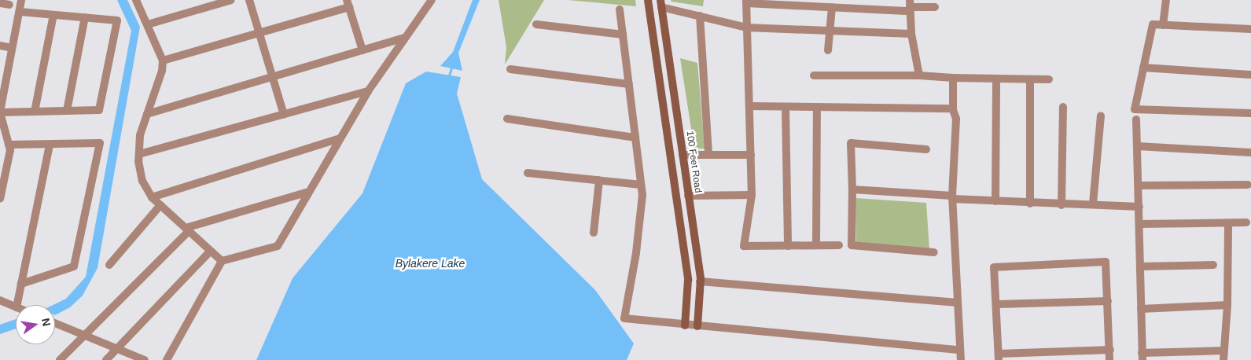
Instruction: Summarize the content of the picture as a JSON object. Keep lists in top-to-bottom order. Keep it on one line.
{"streets":{"main road":["100 Feet Road"]},"water":["Bylakere Lake"],"north":"right"}
